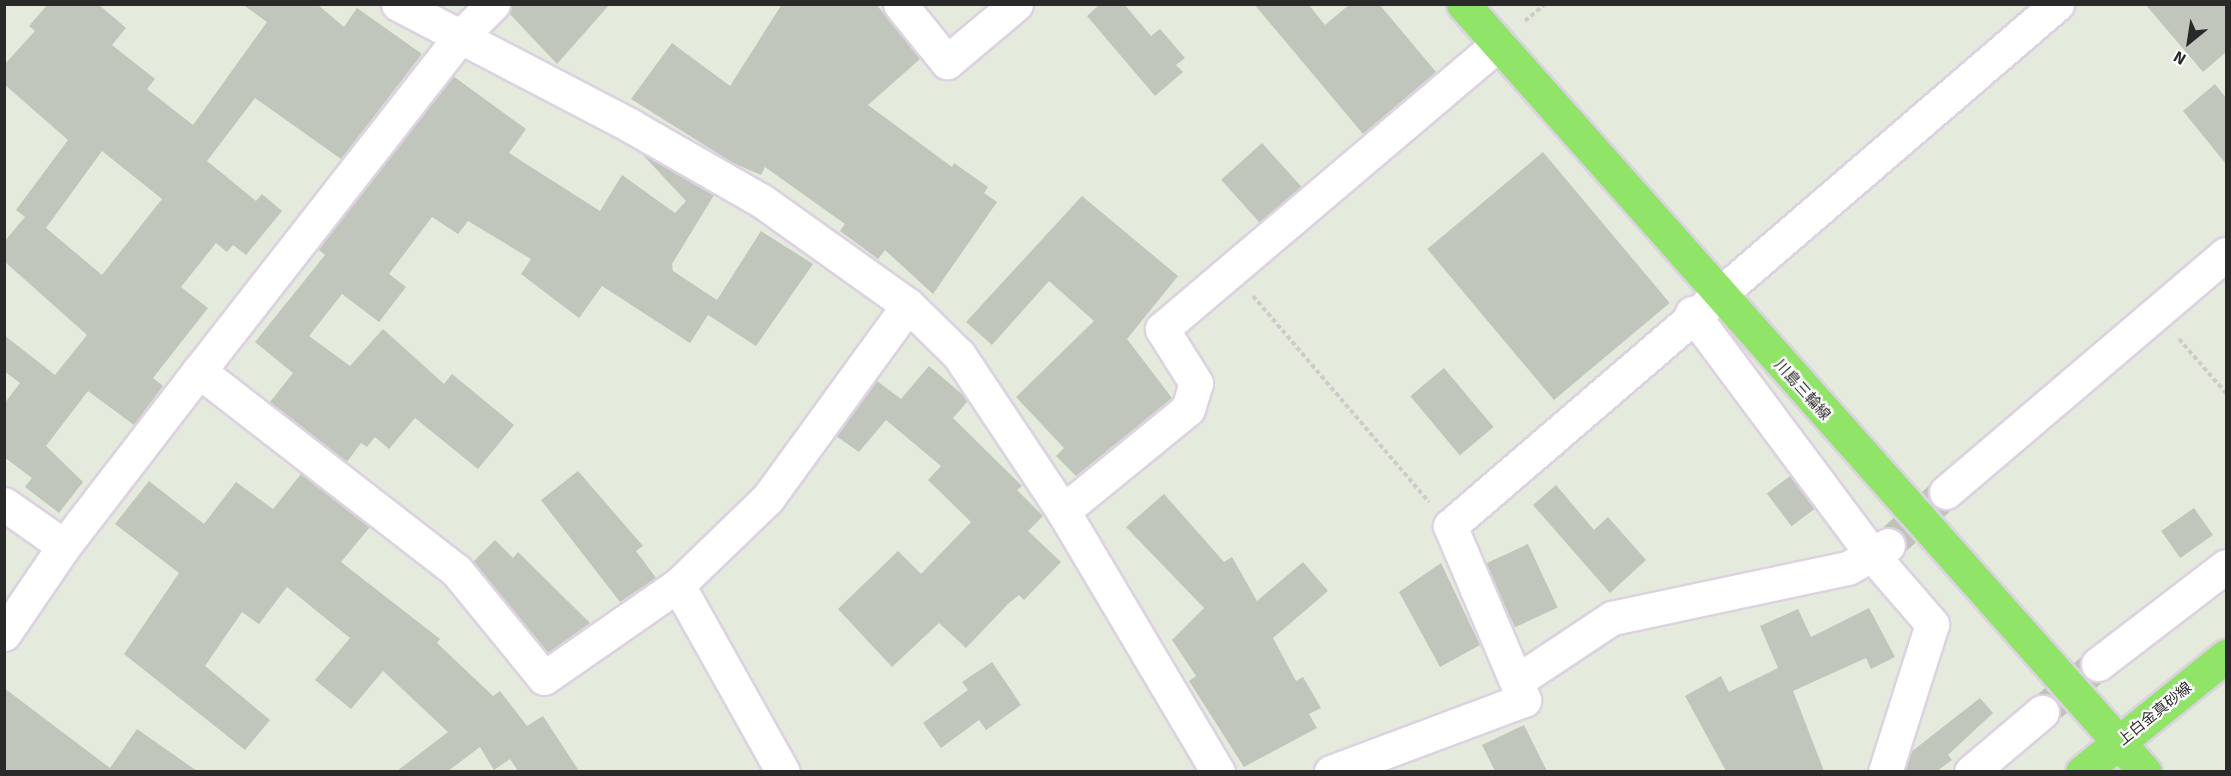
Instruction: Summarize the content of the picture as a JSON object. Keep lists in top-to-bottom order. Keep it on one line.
{"streets":{"main road":["川島三輪線","上白金真砂線"]},"crossings":[["川島三輪線","上白金真砂線"]],"north":"bottom left"}
